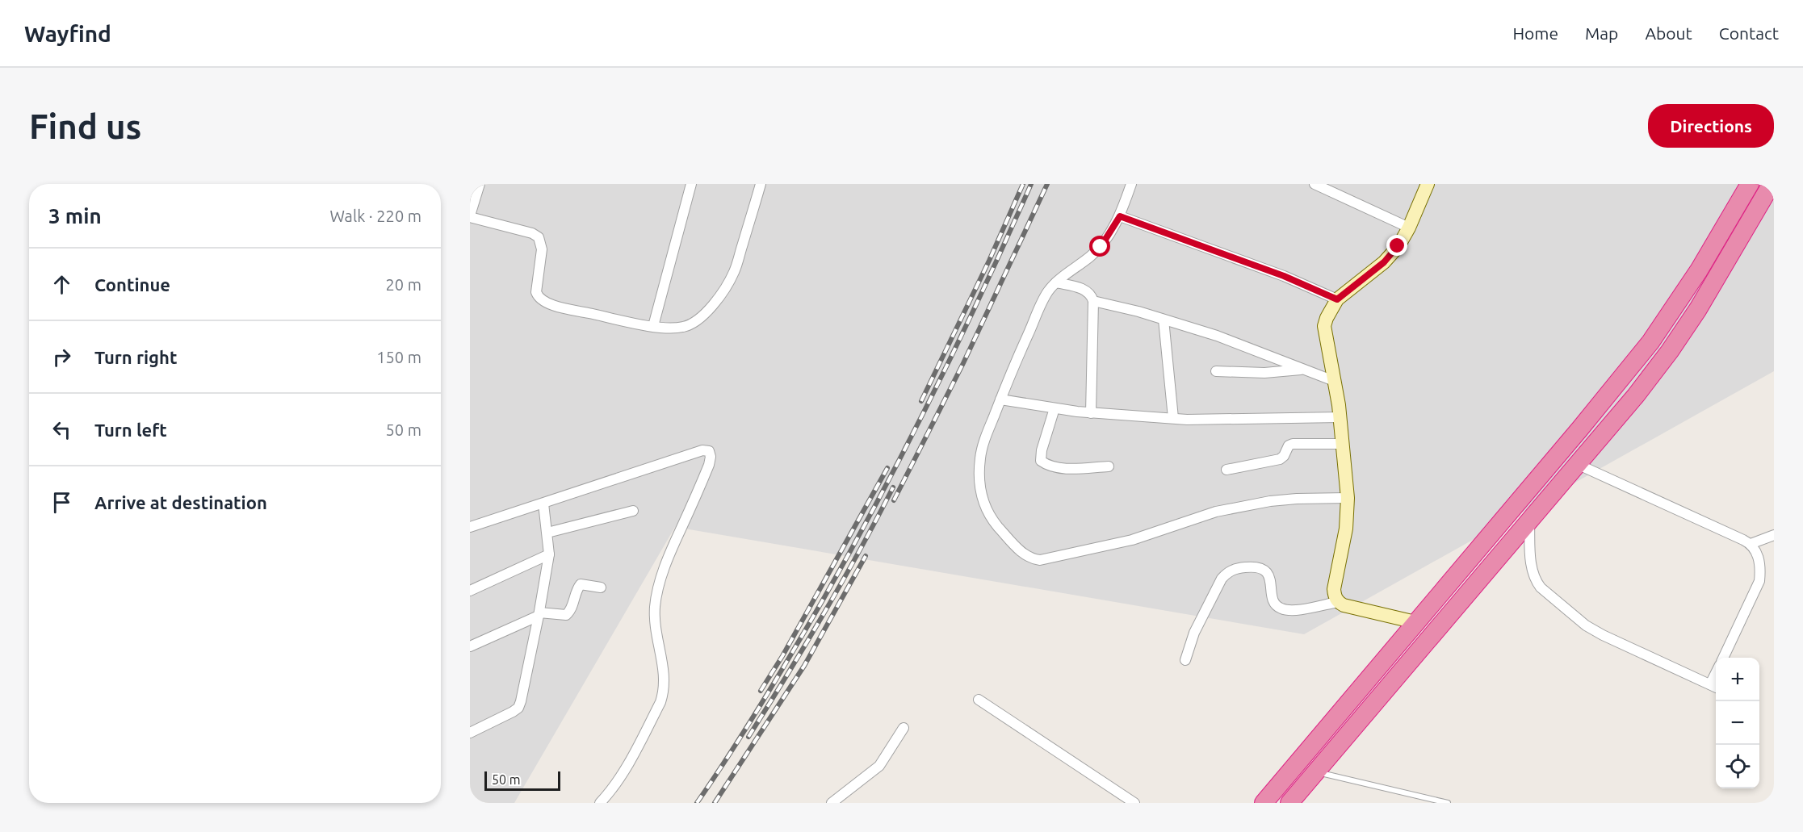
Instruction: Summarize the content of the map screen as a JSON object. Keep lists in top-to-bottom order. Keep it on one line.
{"scale_bar":"50 m","page":{"header":"Wayfind","nav":["Home","Map","About","Contact"],"buttons":"Directions","title":"Find us","heading":["3 min","Walk · 220 m"],"list":[["Continue","20 m"],["Turn right","150 m"],["Turn left","50 m"],"Arrive at destination"],"map_buttons":["+","−"],"scale":"50 m"}}
